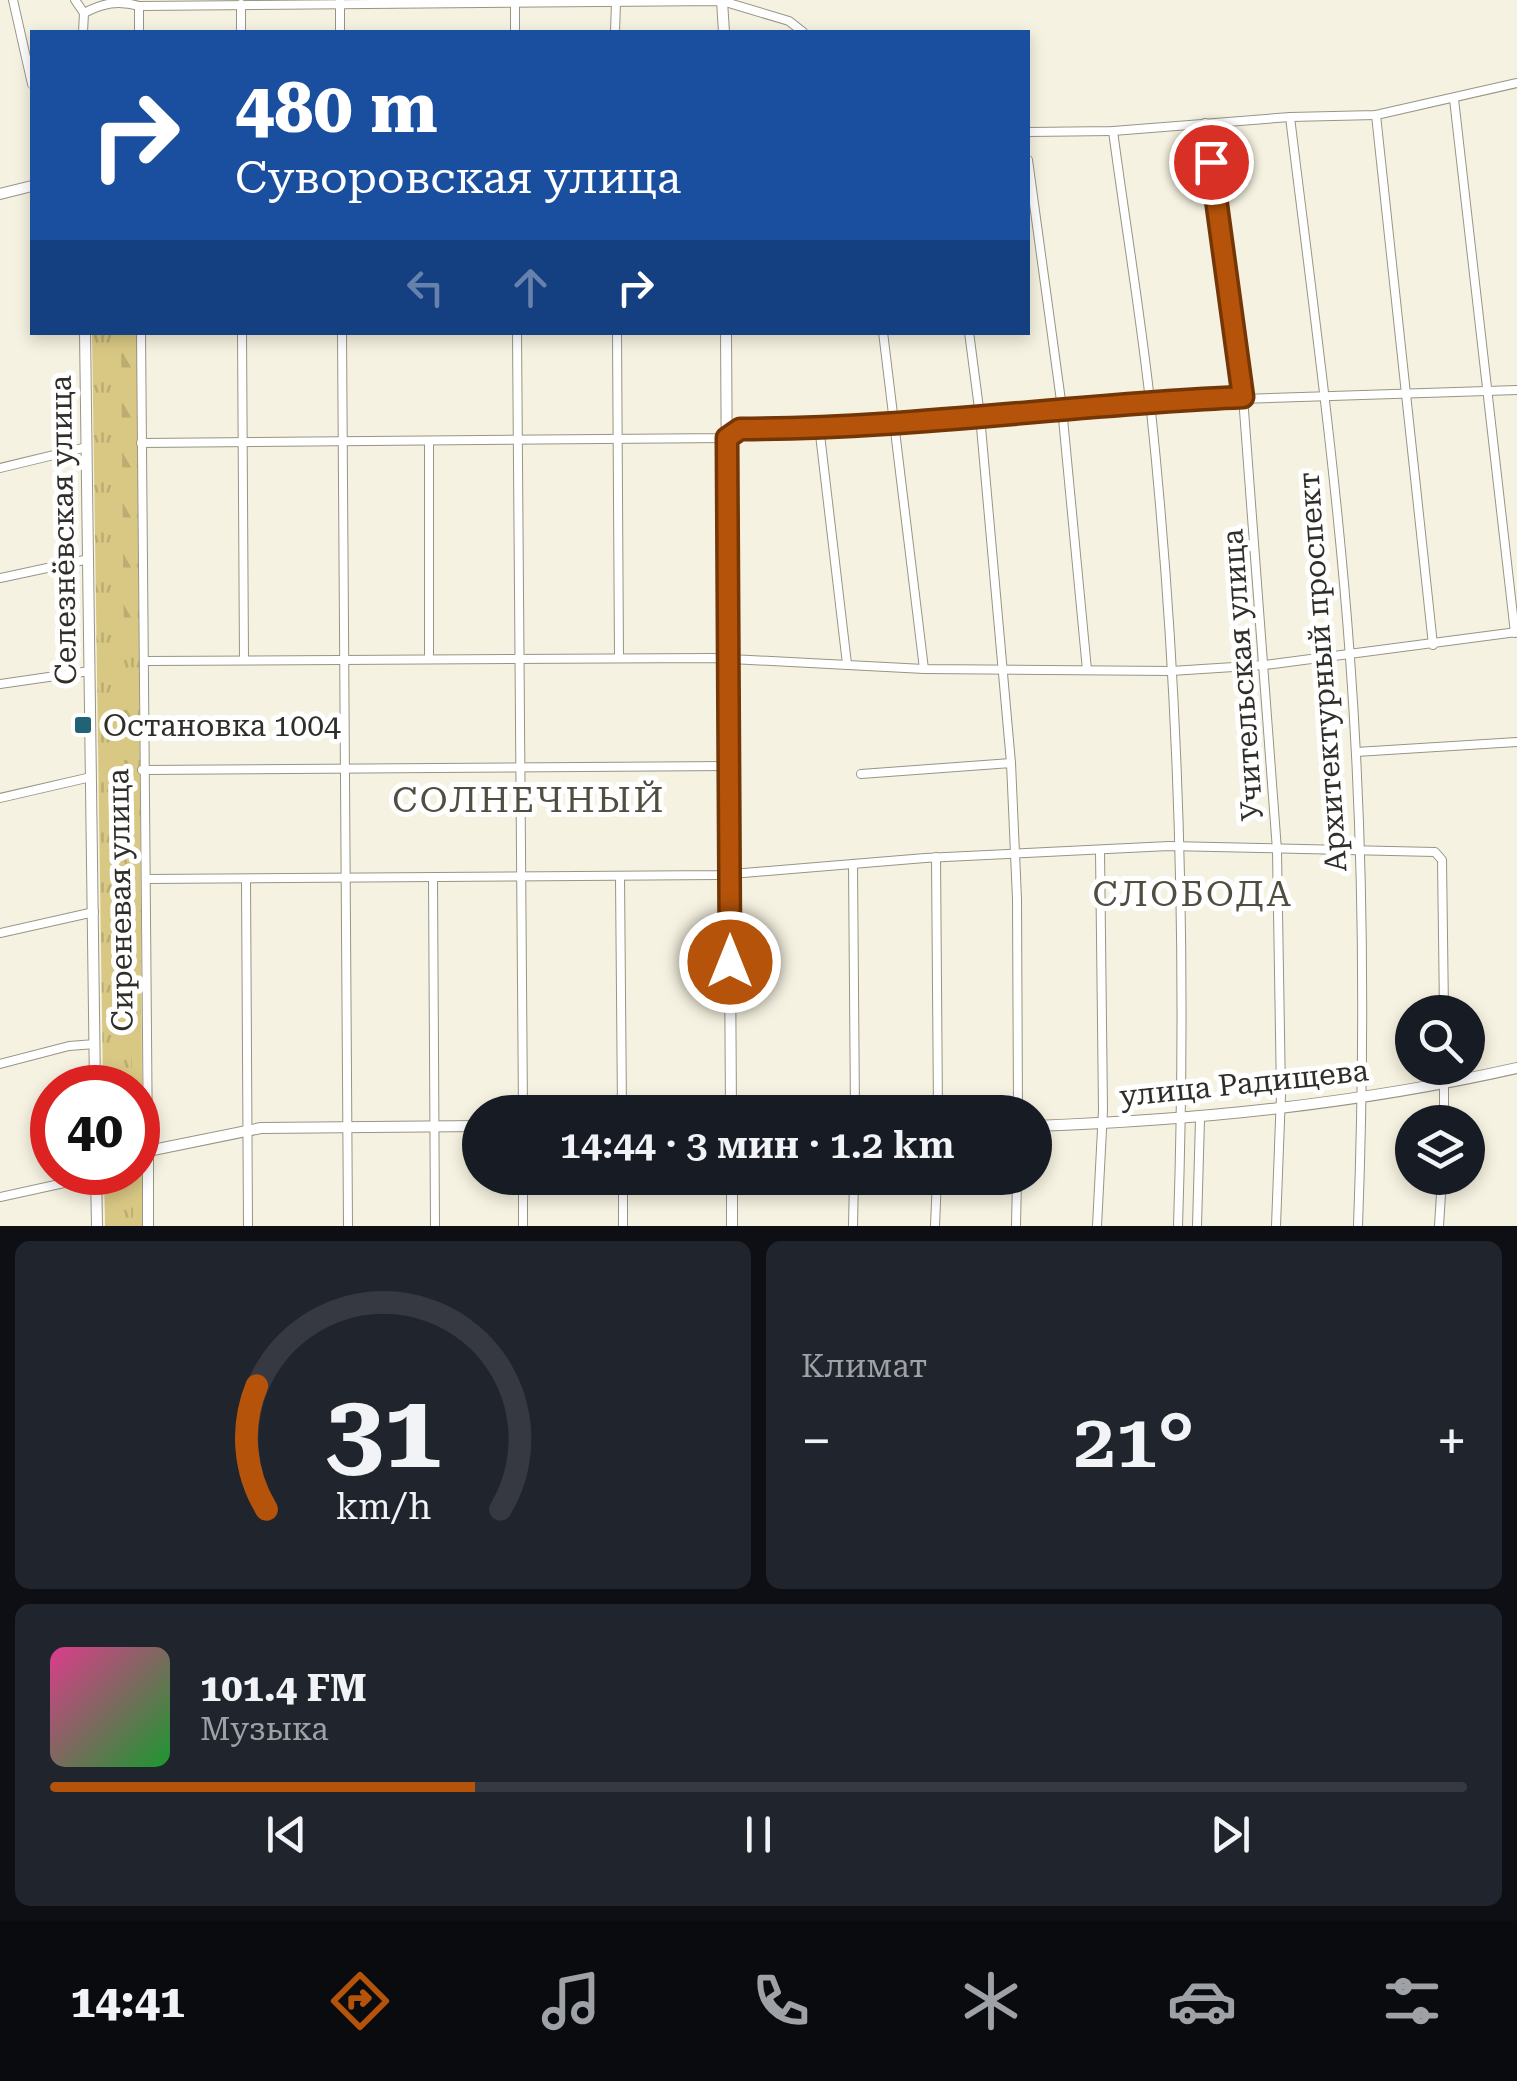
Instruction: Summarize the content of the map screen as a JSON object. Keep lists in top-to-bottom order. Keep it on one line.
{"streets":{"street":["Селезнёвская улица","Архитектурный проспект","Учительская улица","Сиреневая улица","улица Радищева"]},"crossings":[["Архитектурный проспект","улица Радищева"],["Учительская улица","улица Радищева"]],"districts":["СОЛНЕЧНЫЙ","СЛОБОДА"],"places":{"transit":["Остановка 1004"]},"page":{"turn":["480 m","Суворовская улица"],"limit":"40","trip":"14:44 · 3 мин · 1.2 km","tile":"Климат","heat":["−","21°","+"],"song":["101.4 FM","Музыка"],"tabs":"14:41","gauge":["31","km/h"]}}
